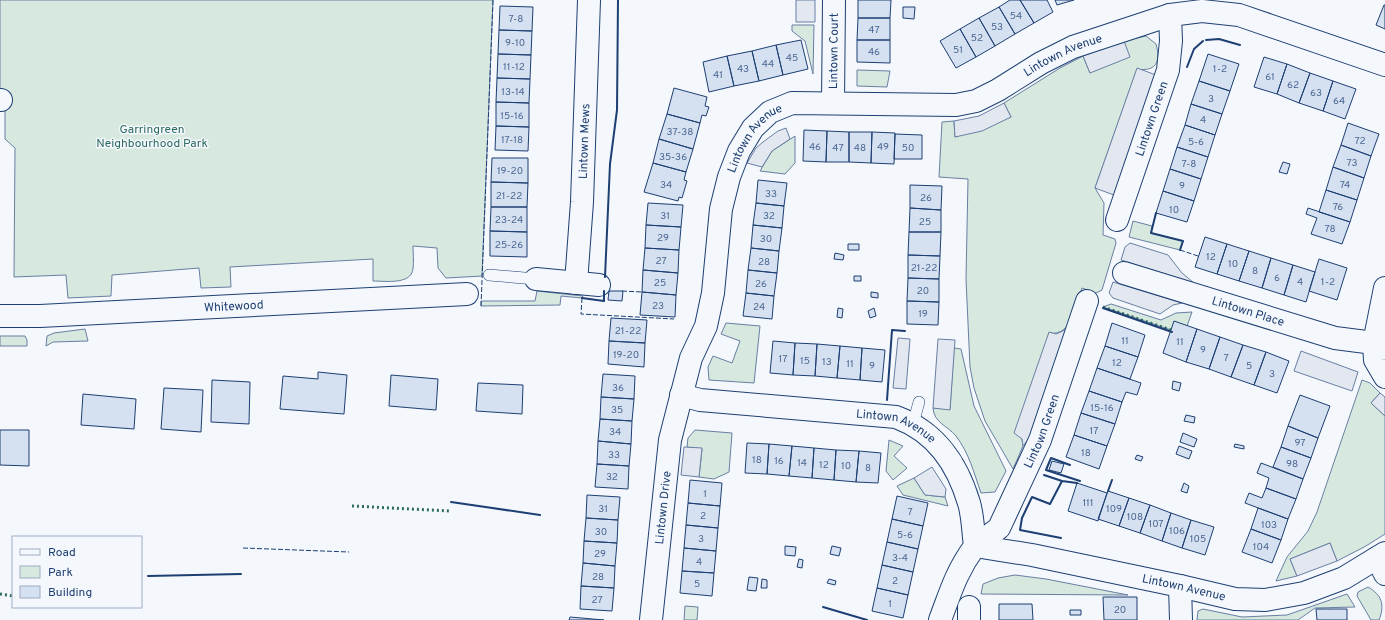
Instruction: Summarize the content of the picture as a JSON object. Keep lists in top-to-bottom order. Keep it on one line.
{"streets":{"street":["Lintown Court","Lintown Avenue","Lintown Green","Lintown Mews","Whitewood","Lintown Place","Lintown Drive"]},"crossings":[["Lintown Court","Lintown Avenue"],["Lintown Avenue","Lintown Green"],["Lintown Avenue","Lintown Drive"]],"parks":["Garringreen Neighbourhood Park"],"house_numbers":["54","7-8","53","47","52","9-10","51","46","45","44","11-12","43","1-2","41","61","62","13-14","63","3","64","15-16","4","37-38","17-18","72","5-6","46","49","47","48","50","35-36","73","7-8","19-20","34","74","9","33","21-22","26","76","10","31","32","23-24","25","78","29","30","25-26","12","27","28","10","21-22","8","6","4","1-2","25","26","20","23","24","19","21-22","11","11","9","19-20","7","17","15","13","12","11","9","5","3","36","15-16","35","17","34","97","18","33","18","16","14","98","12","10","8","32","1","111","31","109","7","2","108","107","103","106","30","5-6","3","105","104","29","3-4","4","28","2","5","27","1","20"],"legend":["Road","Park","Building"]}
